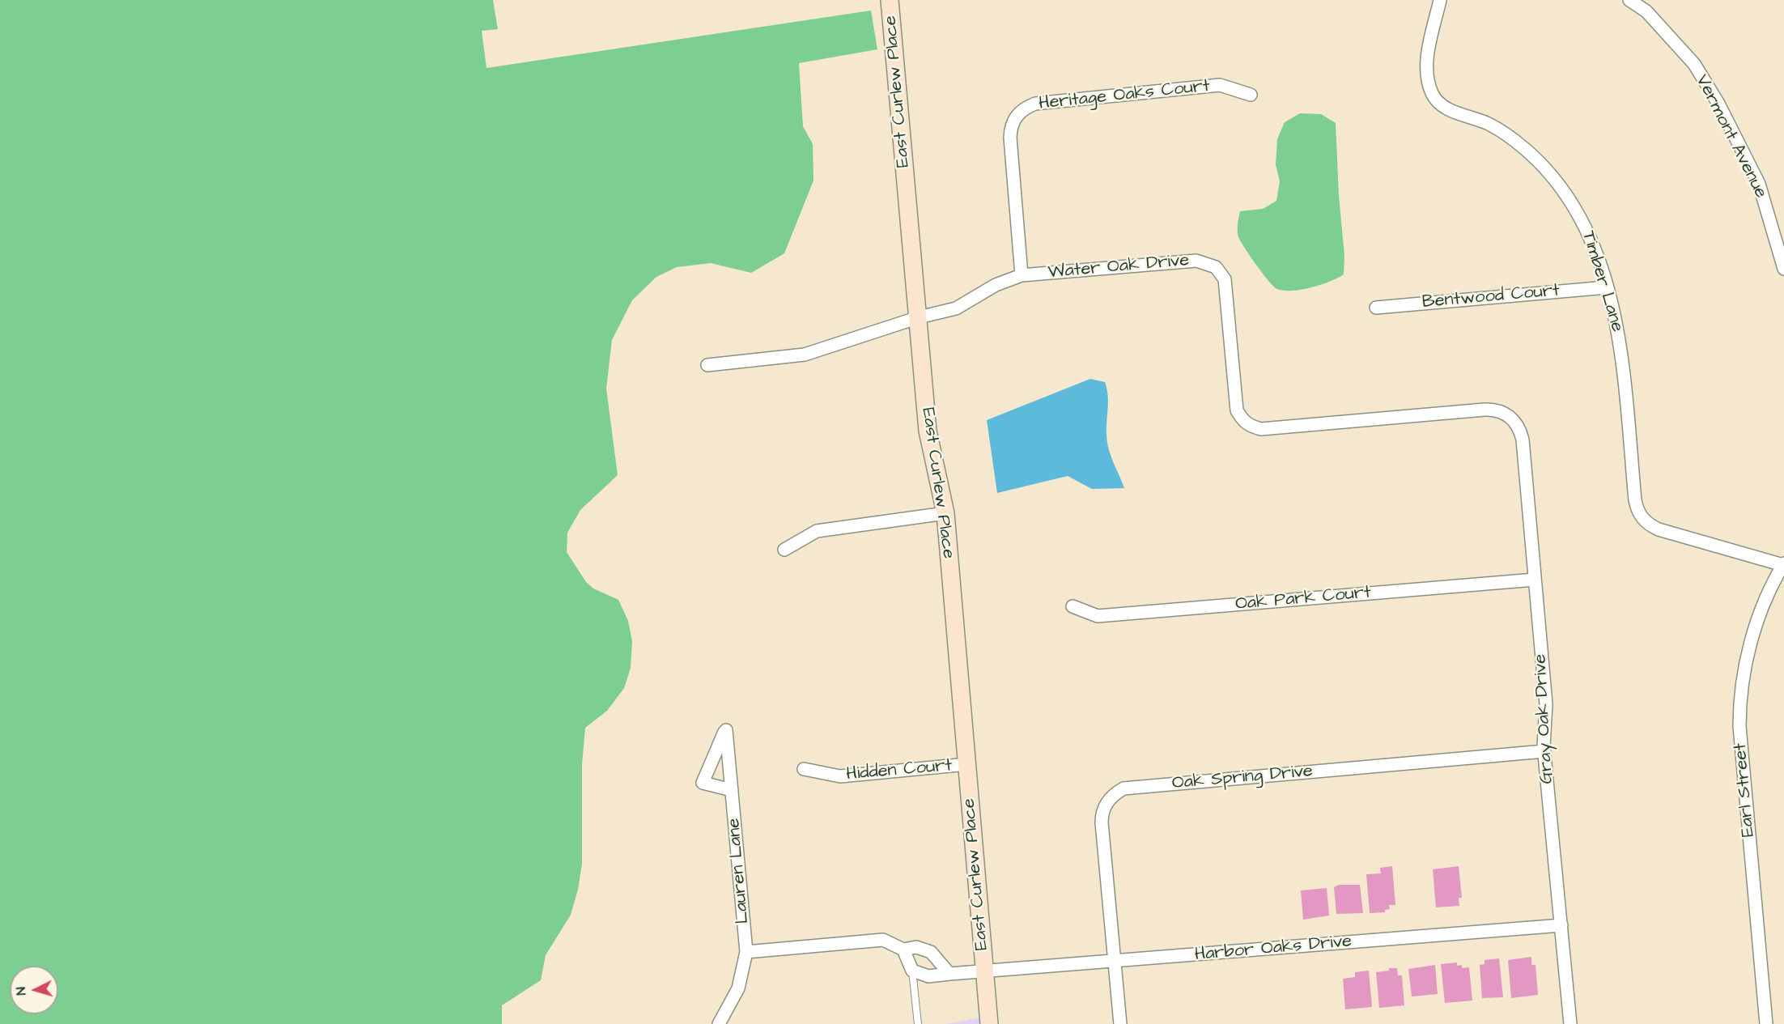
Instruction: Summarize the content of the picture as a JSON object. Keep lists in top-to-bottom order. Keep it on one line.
{"streets":{"street":["East Curlew Place","Heritage Oaks Court","Vermont Avenue","Water Oak Drive","Timber Lane","Bentwood Court","Oak Park Court","Gray Oak Drive","Hidden Court","Oak Spring Drive","Earl Street","Lauren Lane","Harbor Oaks Drive"]},"crossings":[["East Curlew Place","Water Oak Drive"],["East Curlew Place","Hidden Court"],["East Curlew Place","Harbor Oaks Drive"],["Heritage Oaks Court","Water Oak Drive"],["Water Oak Drive","Gray Oak Drive"],["Timber Lane","Bentwood Court"],["Timber Lane","Earl Street"],["Oak Park Court","Gray Oak Drive"],["Gray Oak Drive","Oak Spring Drive"],["Gray Oak Drive","Harbor Oaks Drive"],["Oak Spring Drive","Harbor Oaks Drive"]],"north":"left"}
